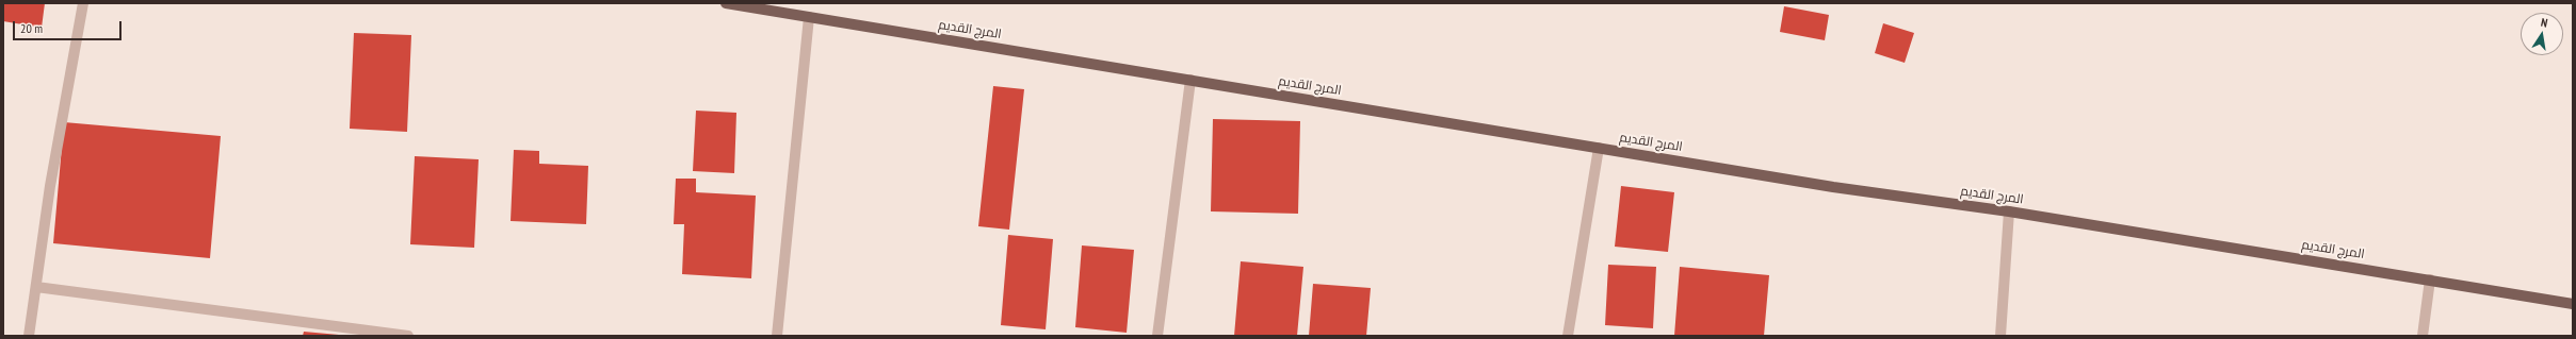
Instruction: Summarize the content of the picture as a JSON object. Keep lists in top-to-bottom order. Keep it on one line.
{"streets":{"main road":["المرج القديم"]},"scale_bar":"20 m","north":"top"}
